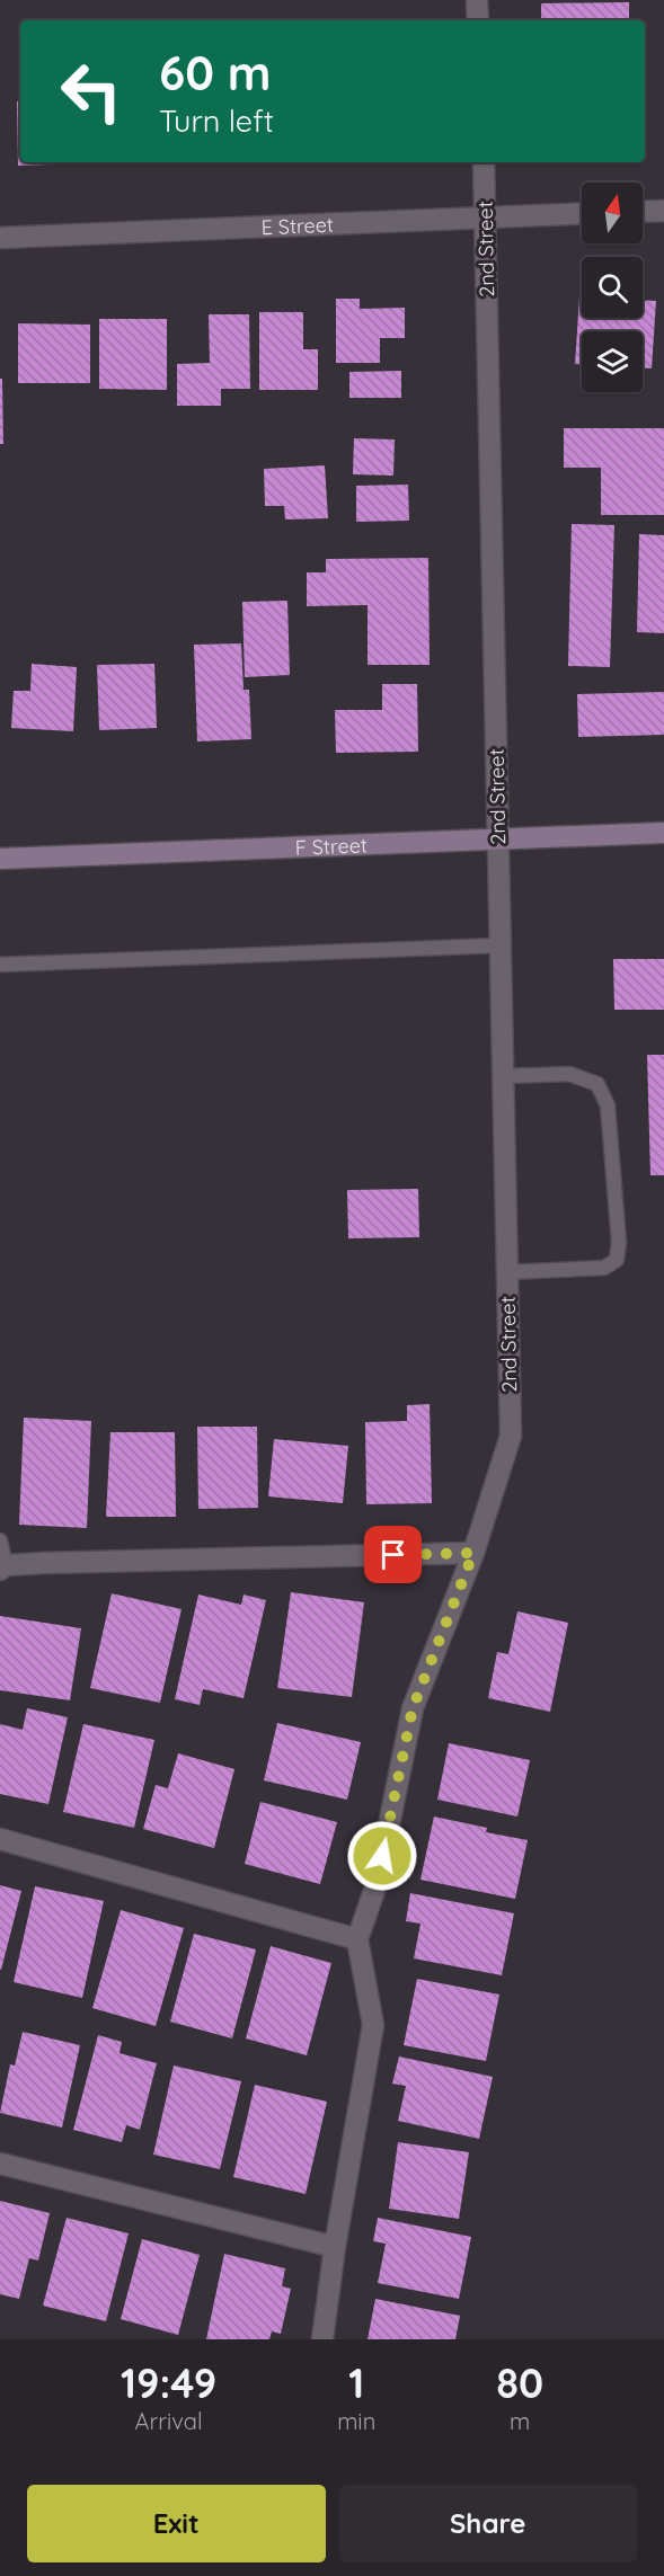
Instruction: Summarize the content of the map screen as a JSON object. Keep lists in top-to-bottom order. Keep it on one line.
{"streets":{"main road":["F Street"],"street":["E Street","2nd Street"]},"crossings":[["E Street","2nd Street"],["2nd Street","F Street"]],"north":"top","page":{"turn":["60 m","Turn left"],"eta":["19:49","Arrival","1","min","80","m"],"buttons":["Exit","Share"]}}
